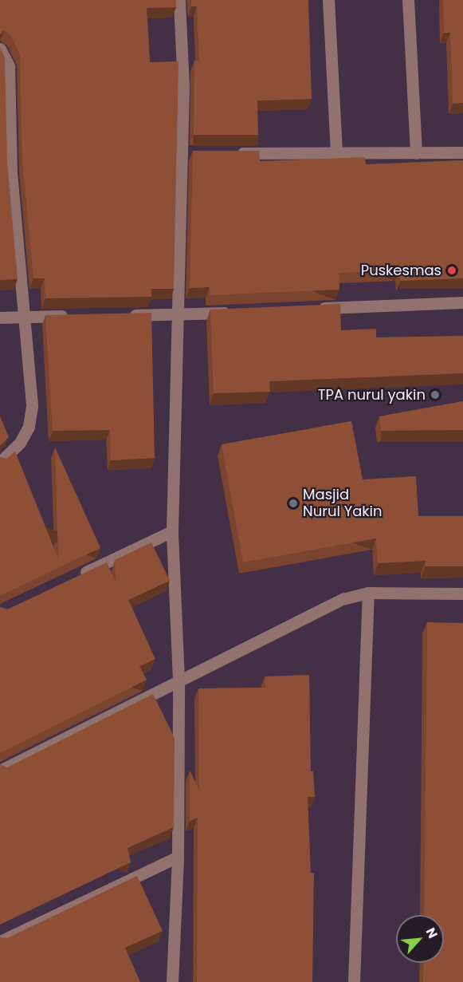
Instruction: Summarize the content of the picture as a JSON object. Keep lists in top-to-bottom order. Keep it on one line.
{"places":["Puskesmas","TPA nurul yakin","Masjid Nurul Yakin"],"north":"top right"}
